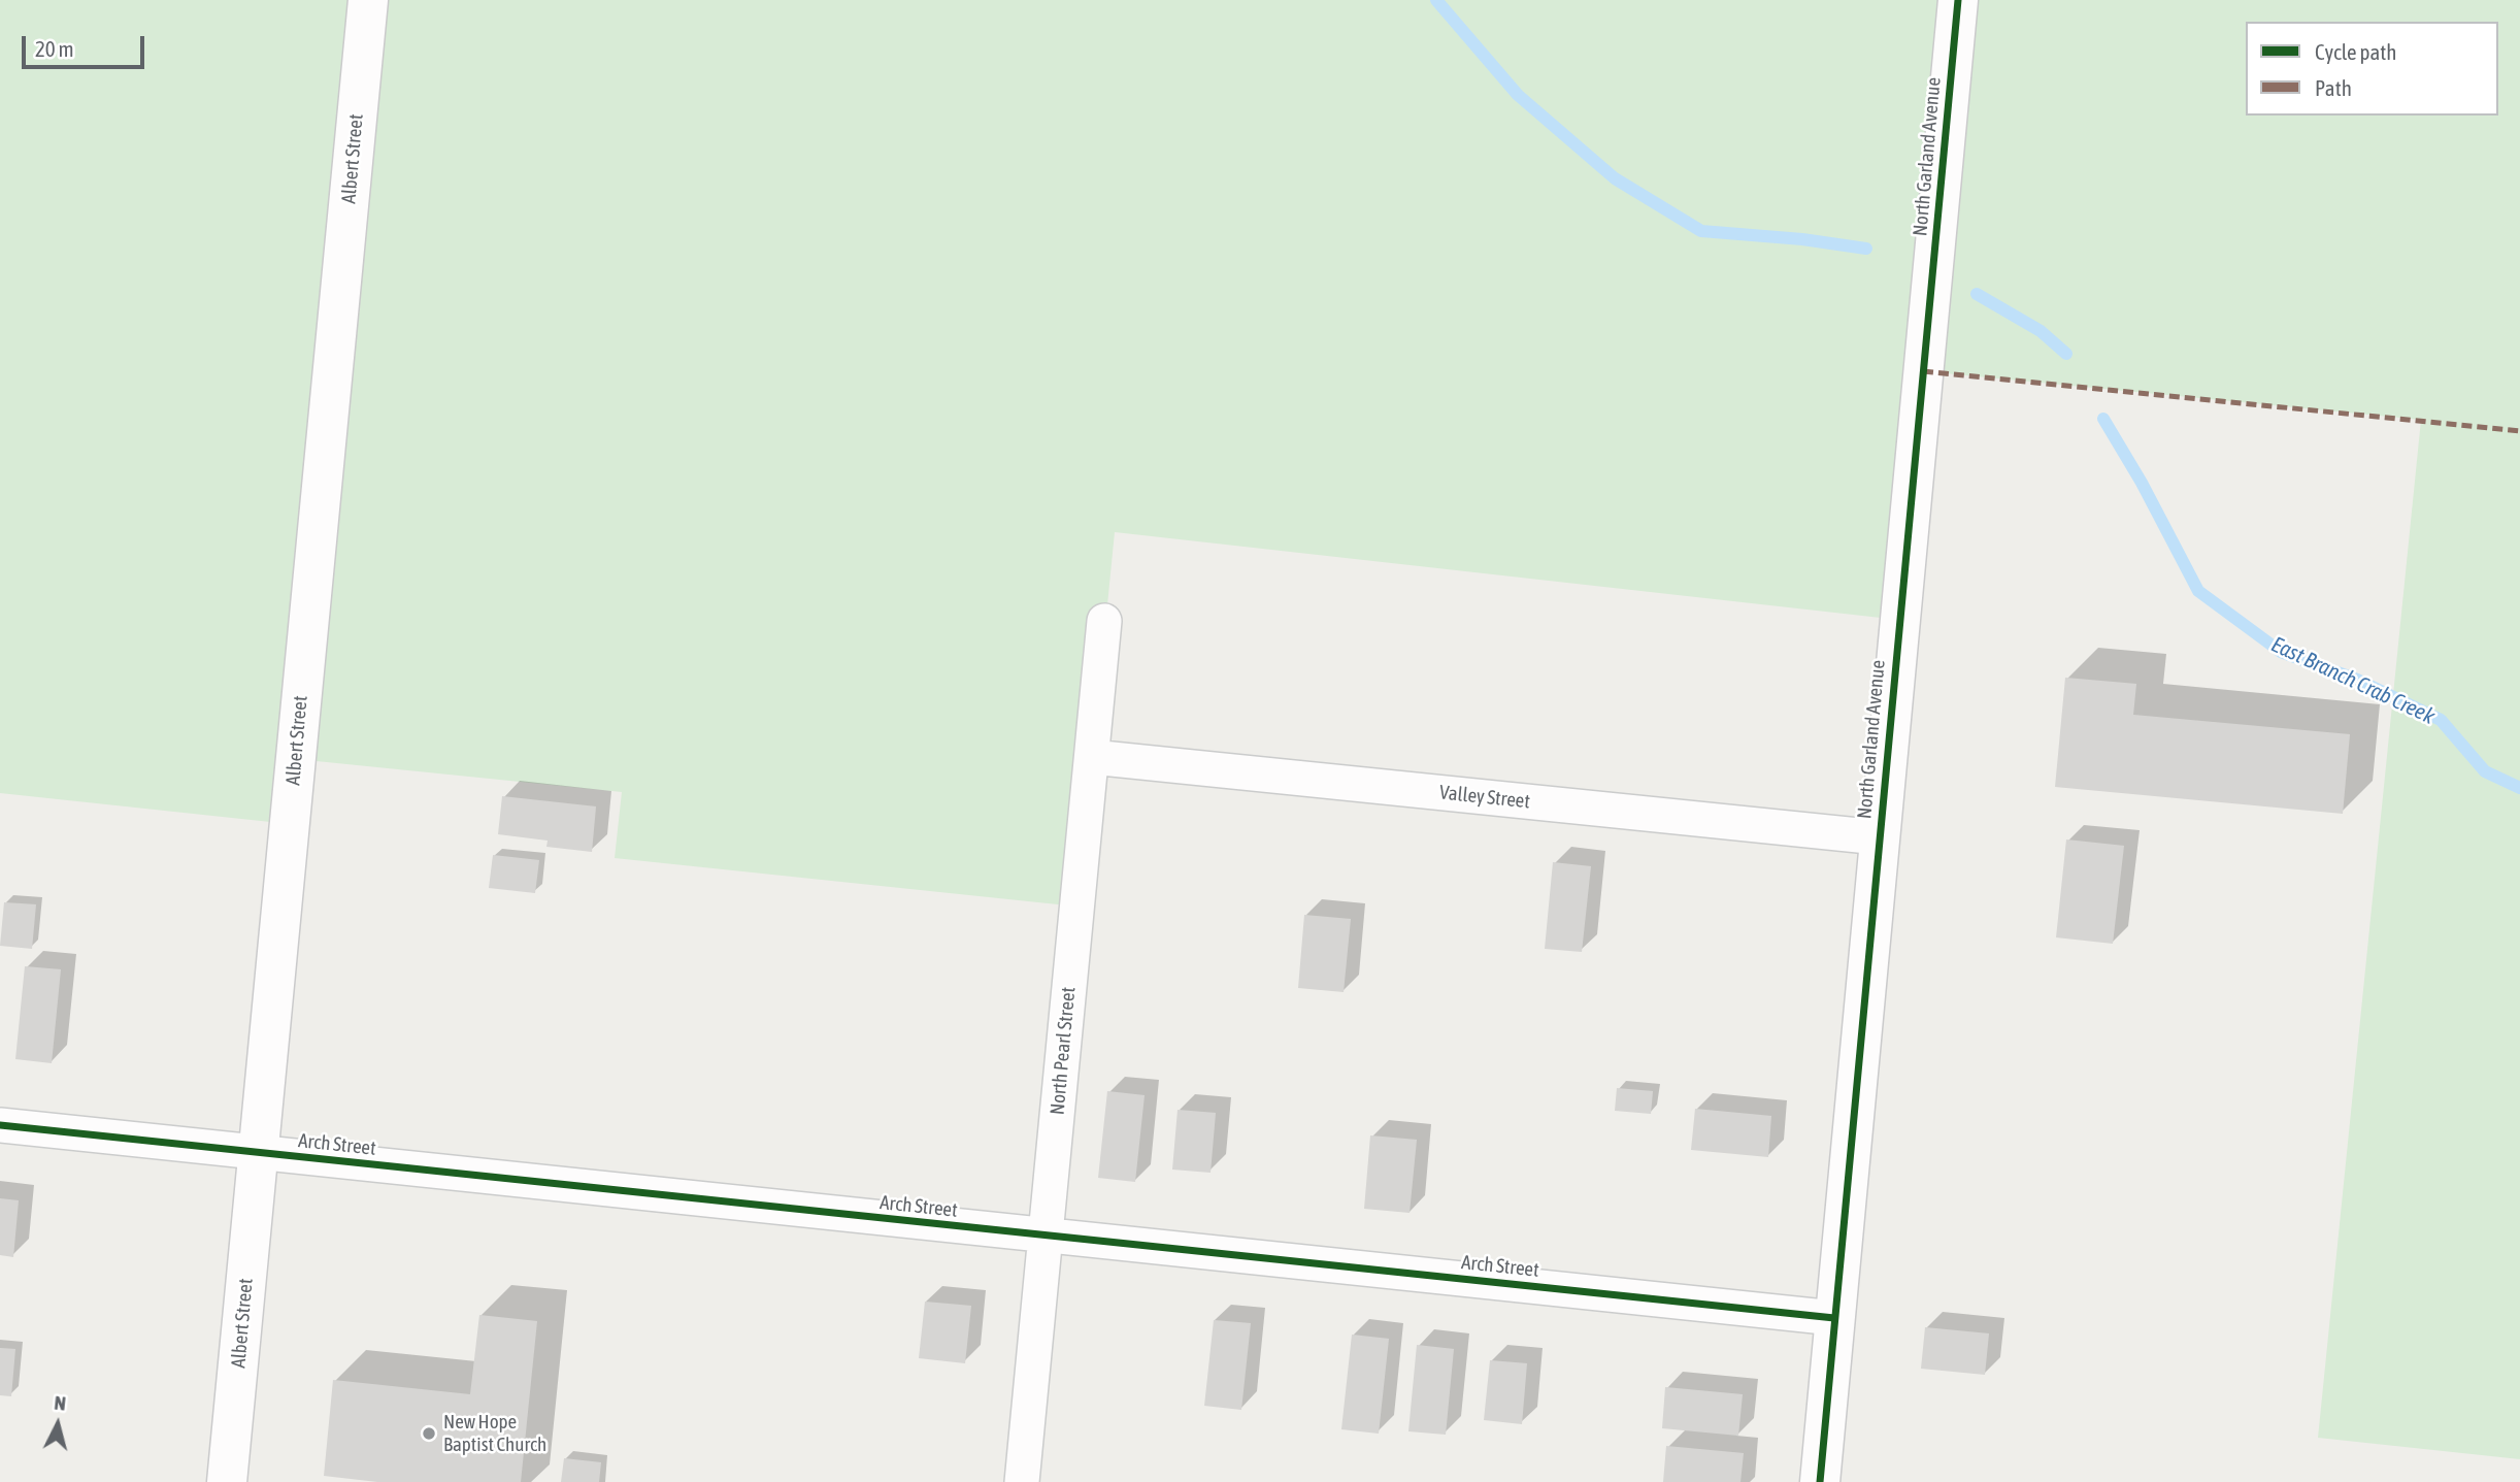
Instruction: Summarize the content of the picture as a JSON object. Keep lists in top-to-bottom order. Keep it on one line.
{"streets":{"street":["North Garland Avenue","Albert Street","Valley Street","North Pearl Street","Arch Street"]},"crossings":[["North Garland Avenue","Valley Street"],["North Garland Avenue","Arch Street"],["Albert Street","Arch Street"],["Valley Street","North Pearl Street"],["North Pearl Street","Arch Street"]],"water":["East Branch Crab Creek"],"places":["New Hope Baptist Church"],"legend":["Cycle path","Path"],"scale_bar":"20 m","north":"top"}
